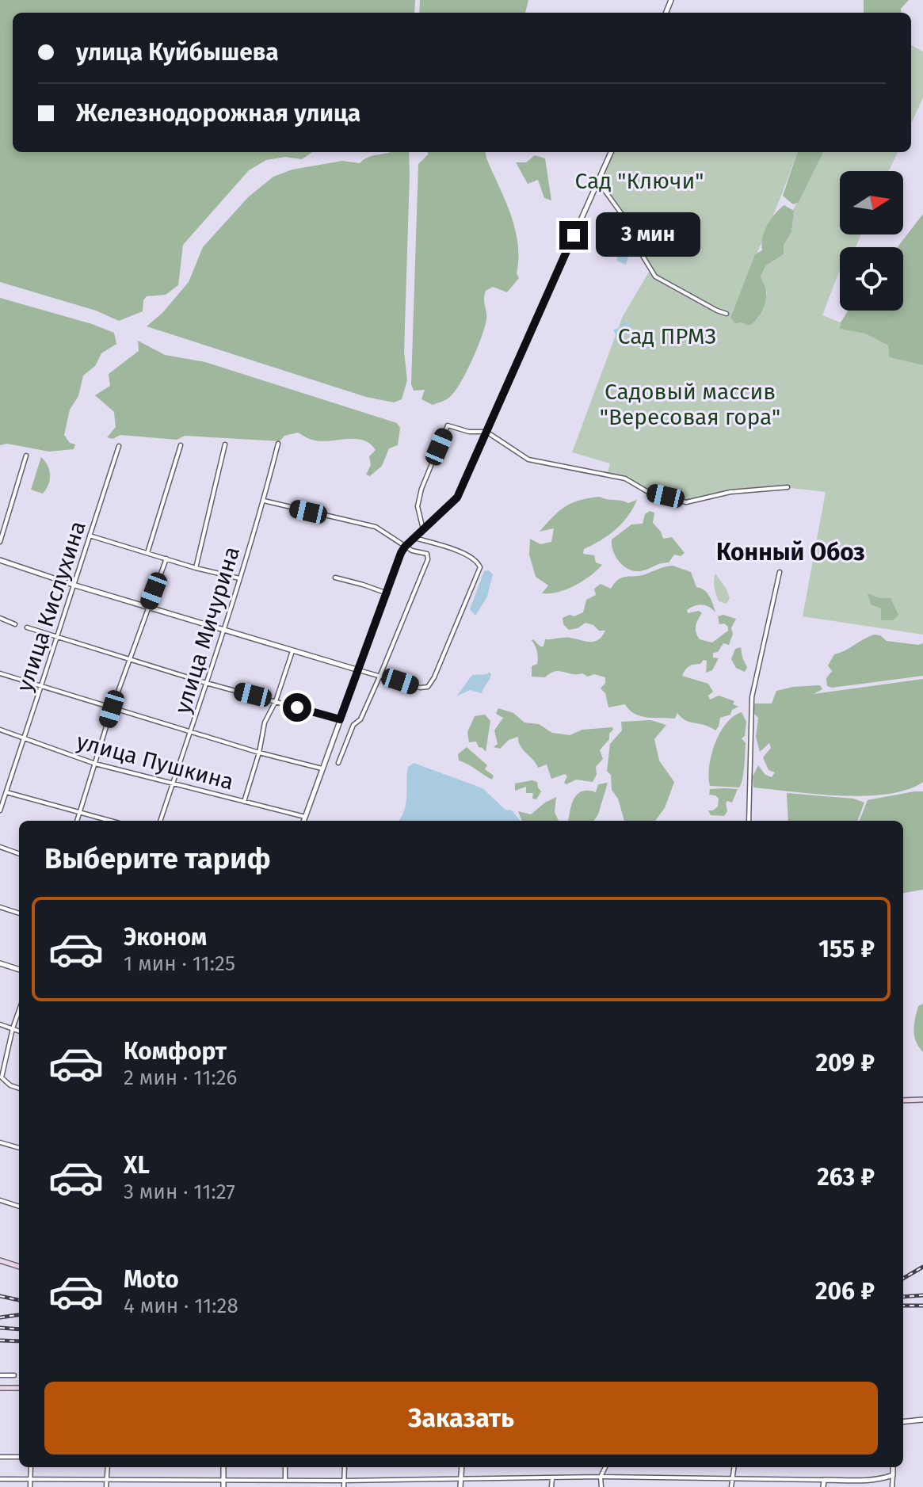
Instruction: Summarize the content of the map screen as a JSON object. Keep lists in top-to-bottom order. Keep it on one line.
{"streets":{"street":["улица Кислухина","улица Мичурина","улица Пушкина"]},"crossings":[["улица Кислухина","улица Пушкина"],["улица Мичурина","улица Пушкина"]],"districts":["Конный Обоз"],"parks":["Сад \"Ключи\"","Сад ПРМЗ","Садовый массив \"Вересовая гора\""],"north":"right","page":{"banner":["улица Куйбышева","Железнодорожная улица"],"bubble":"3 мин","heading":"Выберите тариф","list":[{"name":"Эконом","note":"1 мин · 11:25","value":"155 ₽"},{"name":"Комфорт","note":"2 мин · 11:26","value":"209 ₽"},{"name":"XL","note":"3 мин · 11:27","value":"263 ₽"},{"name":"Moto","note":"4 мин · 11:28","value":"206 ₽"}],"buttons":"Заказать"}}
